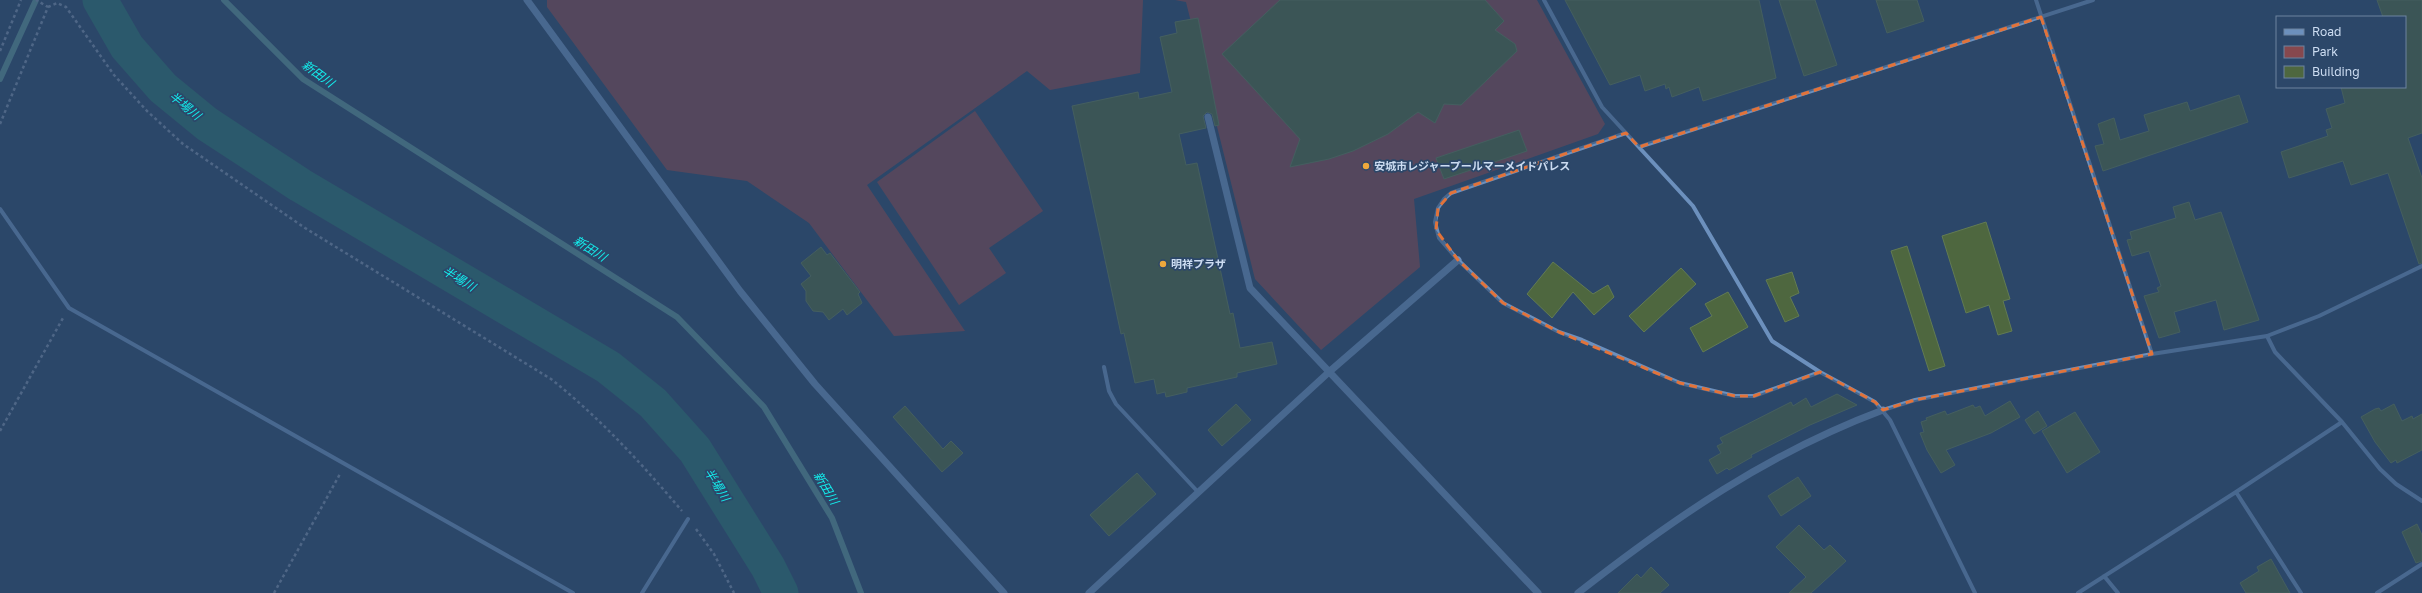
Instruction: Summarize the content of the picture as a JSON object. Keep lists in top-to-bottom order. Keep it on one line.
{"water":["新田川","半場川"],"places":["安城市レジャープールマーメイドパレス","明祥プラザ"],"legend":["Road","Park","Building"]}
